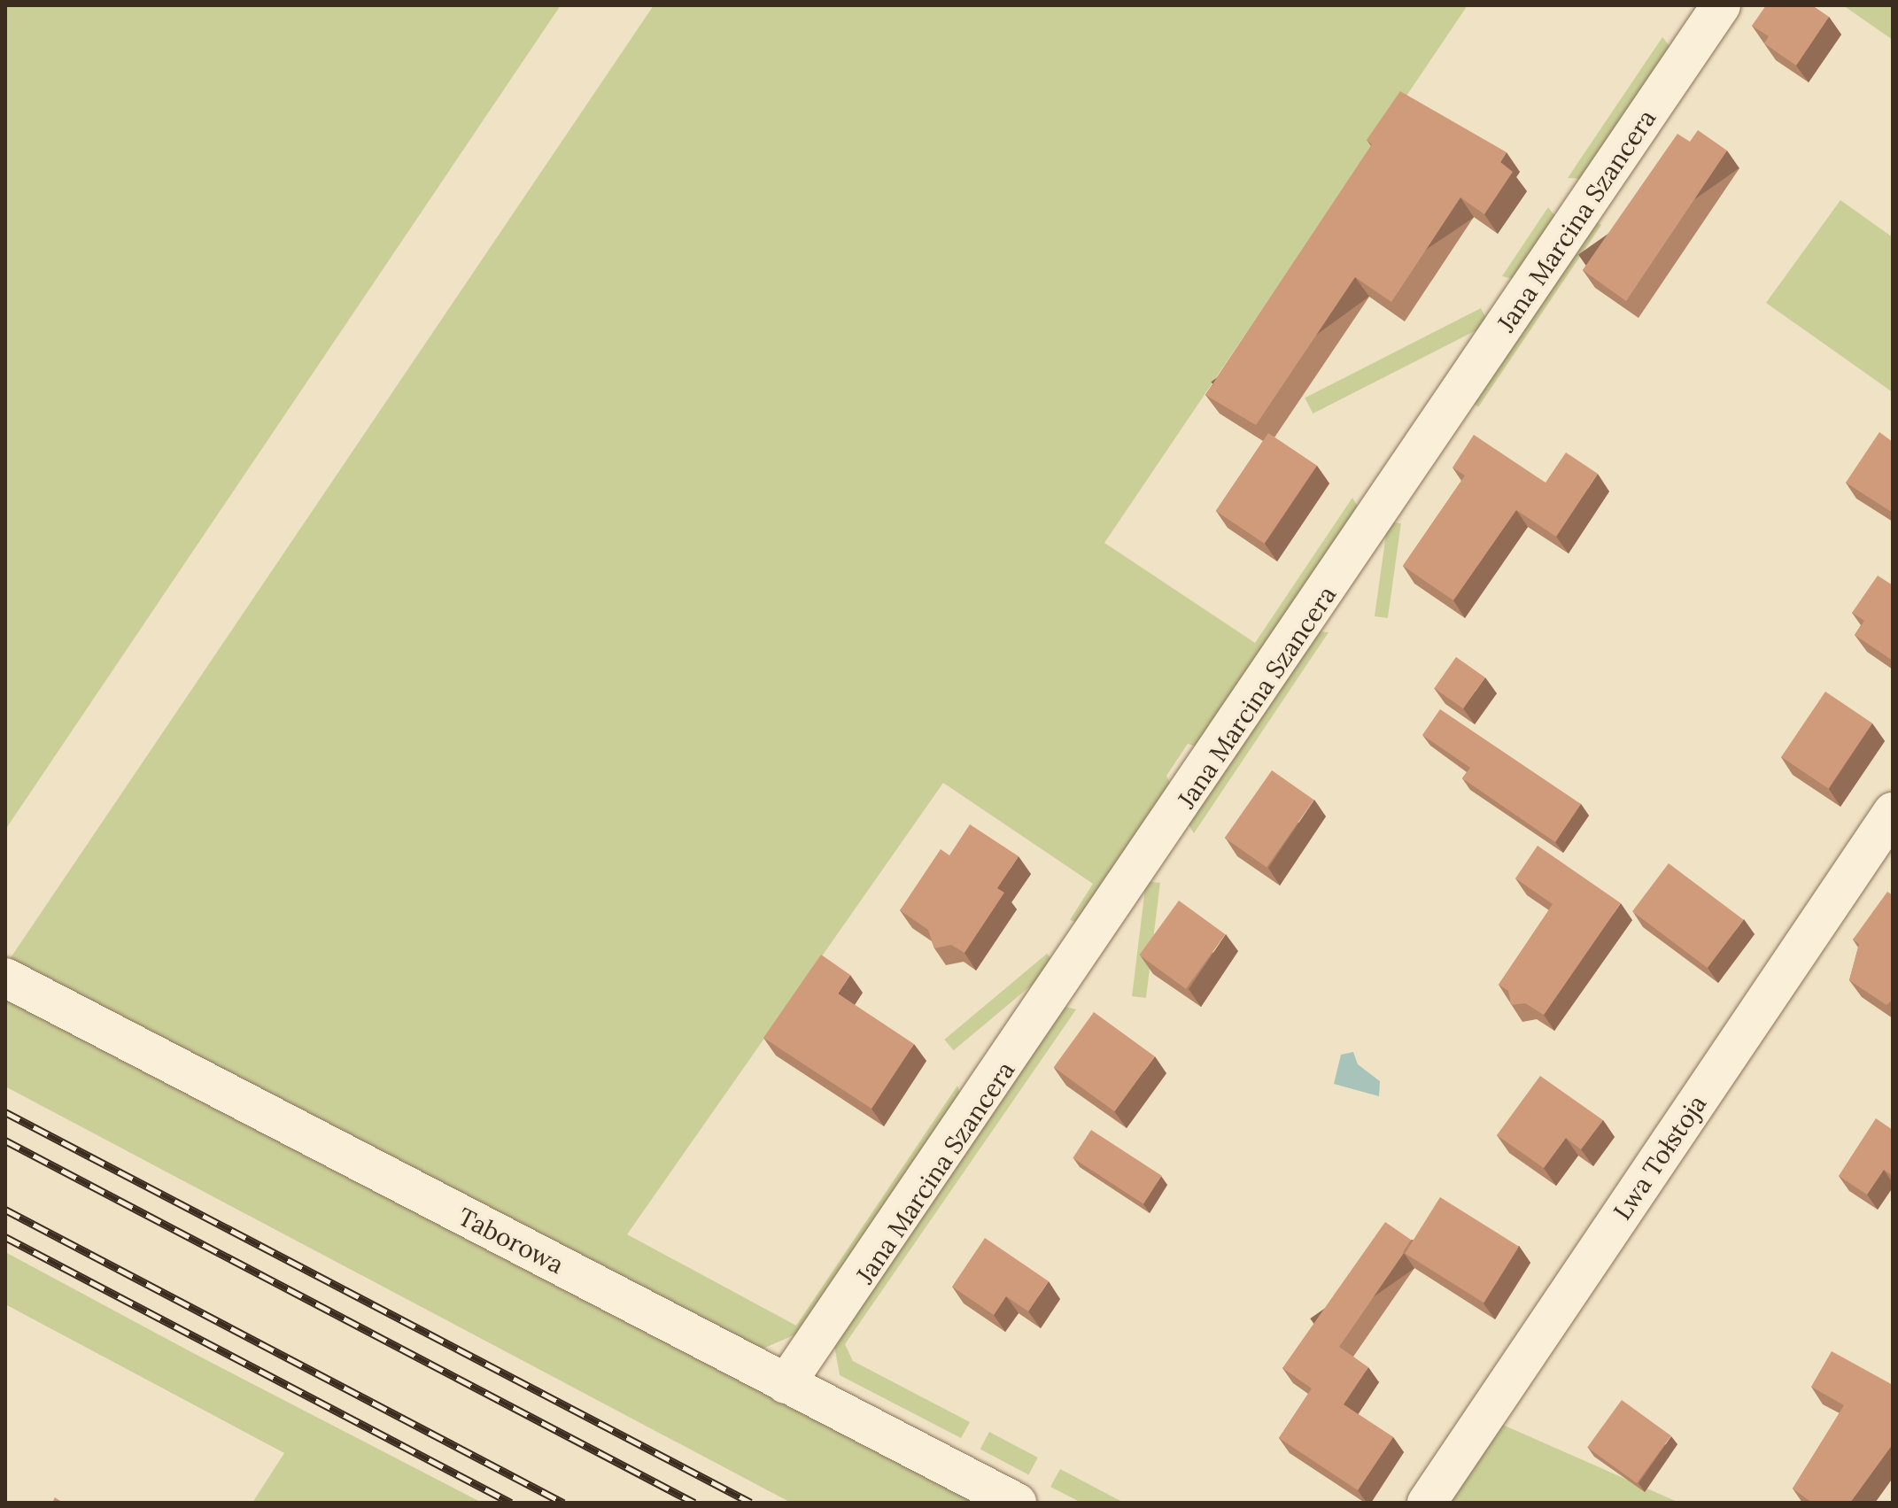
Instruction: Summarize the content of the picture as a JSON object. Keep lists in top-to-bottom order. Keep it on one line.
{"streets":{"street":["Jana Marcina Szancera","Lwa Tołstoja","Taborowa"]},"crossings":[["Jana Marcina Szancera","Taborowa"]]}
